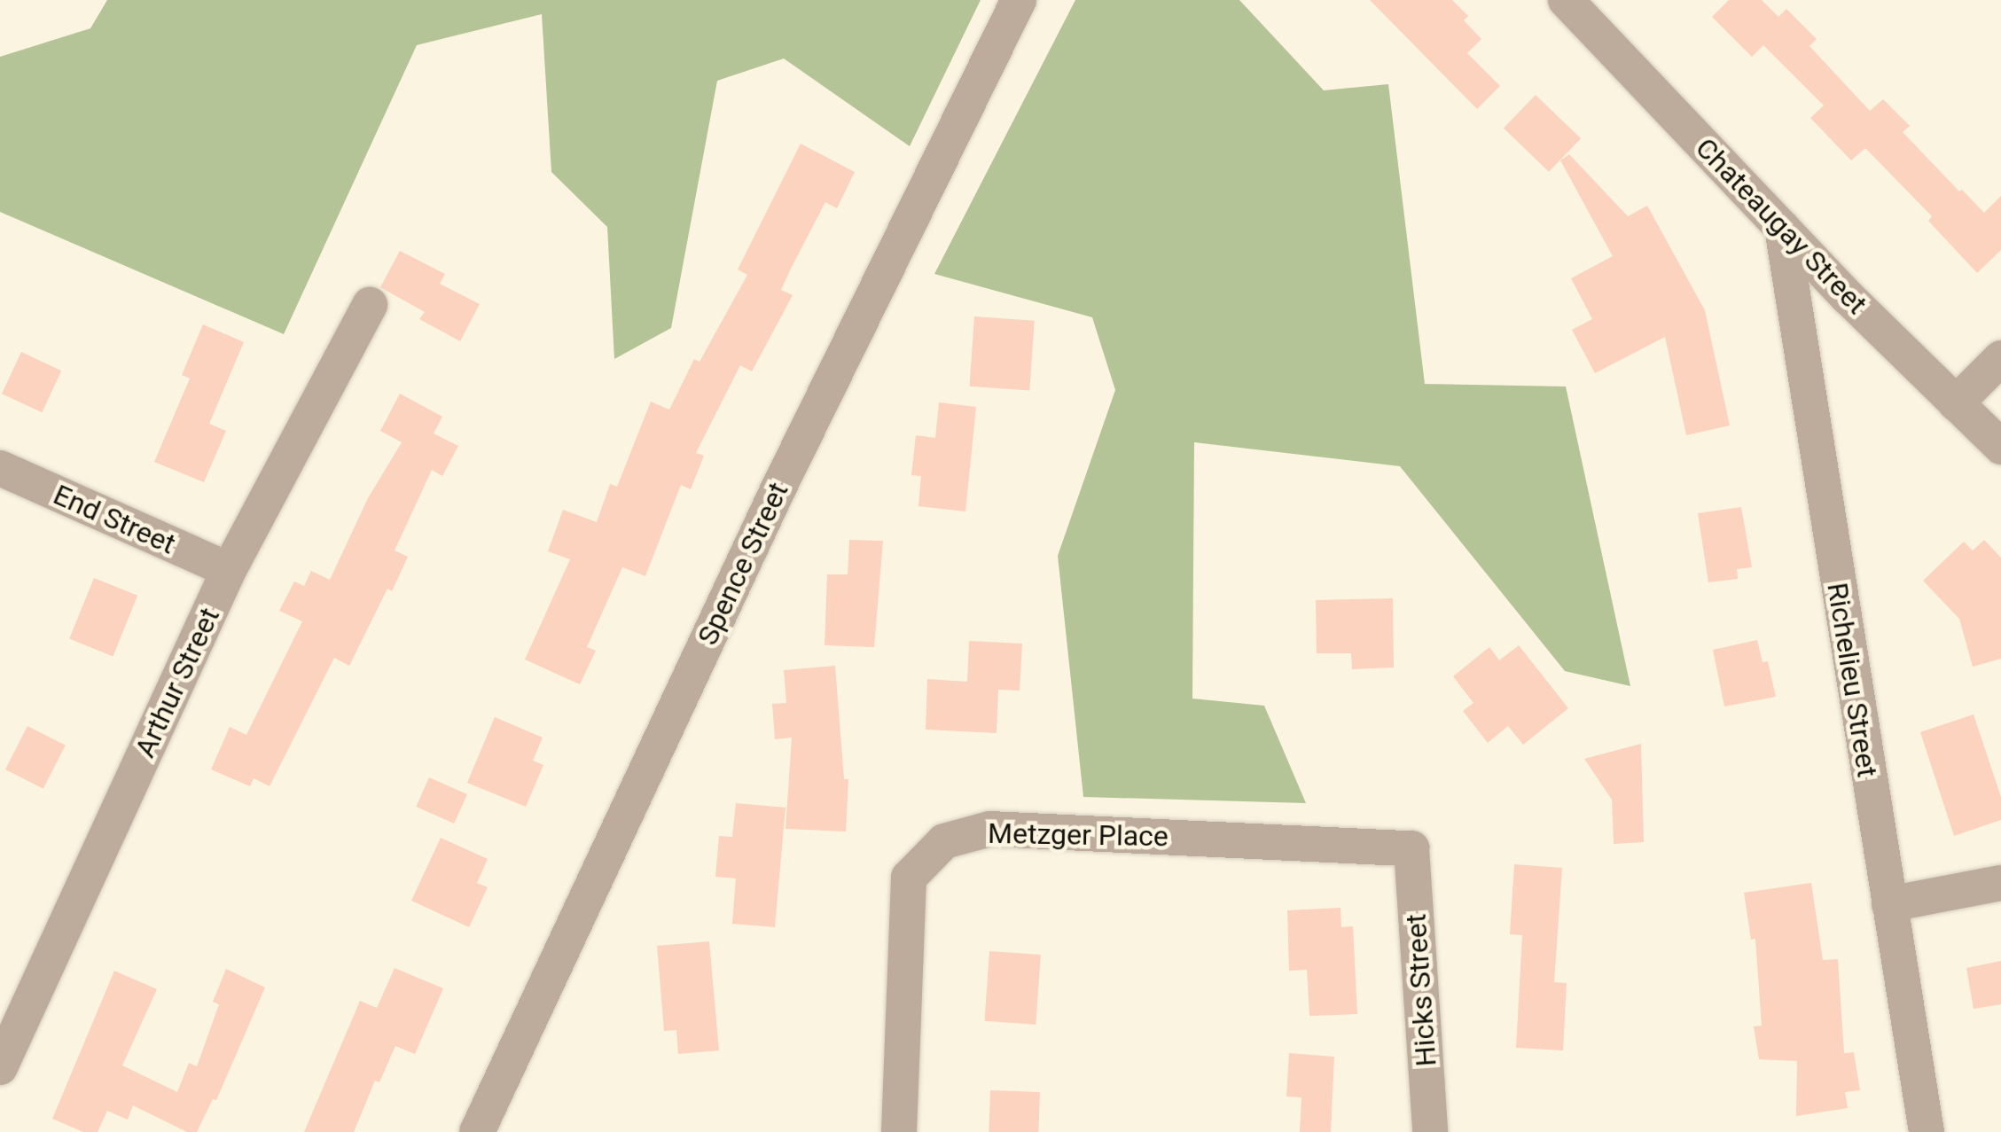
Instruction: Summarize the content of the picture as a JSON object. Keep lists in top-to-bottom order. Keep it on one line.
{"streets":{"street":["Chateaugay Street","End Street","Spence Street","Richelieu Street","Arthur Street","Metzger Place","Hicks Street"]},"crossings":[["Chateaugay Street","Richelieu Street"],["End Street","Arthur Street"],["Metzger Place","Hicks Street"]]}
